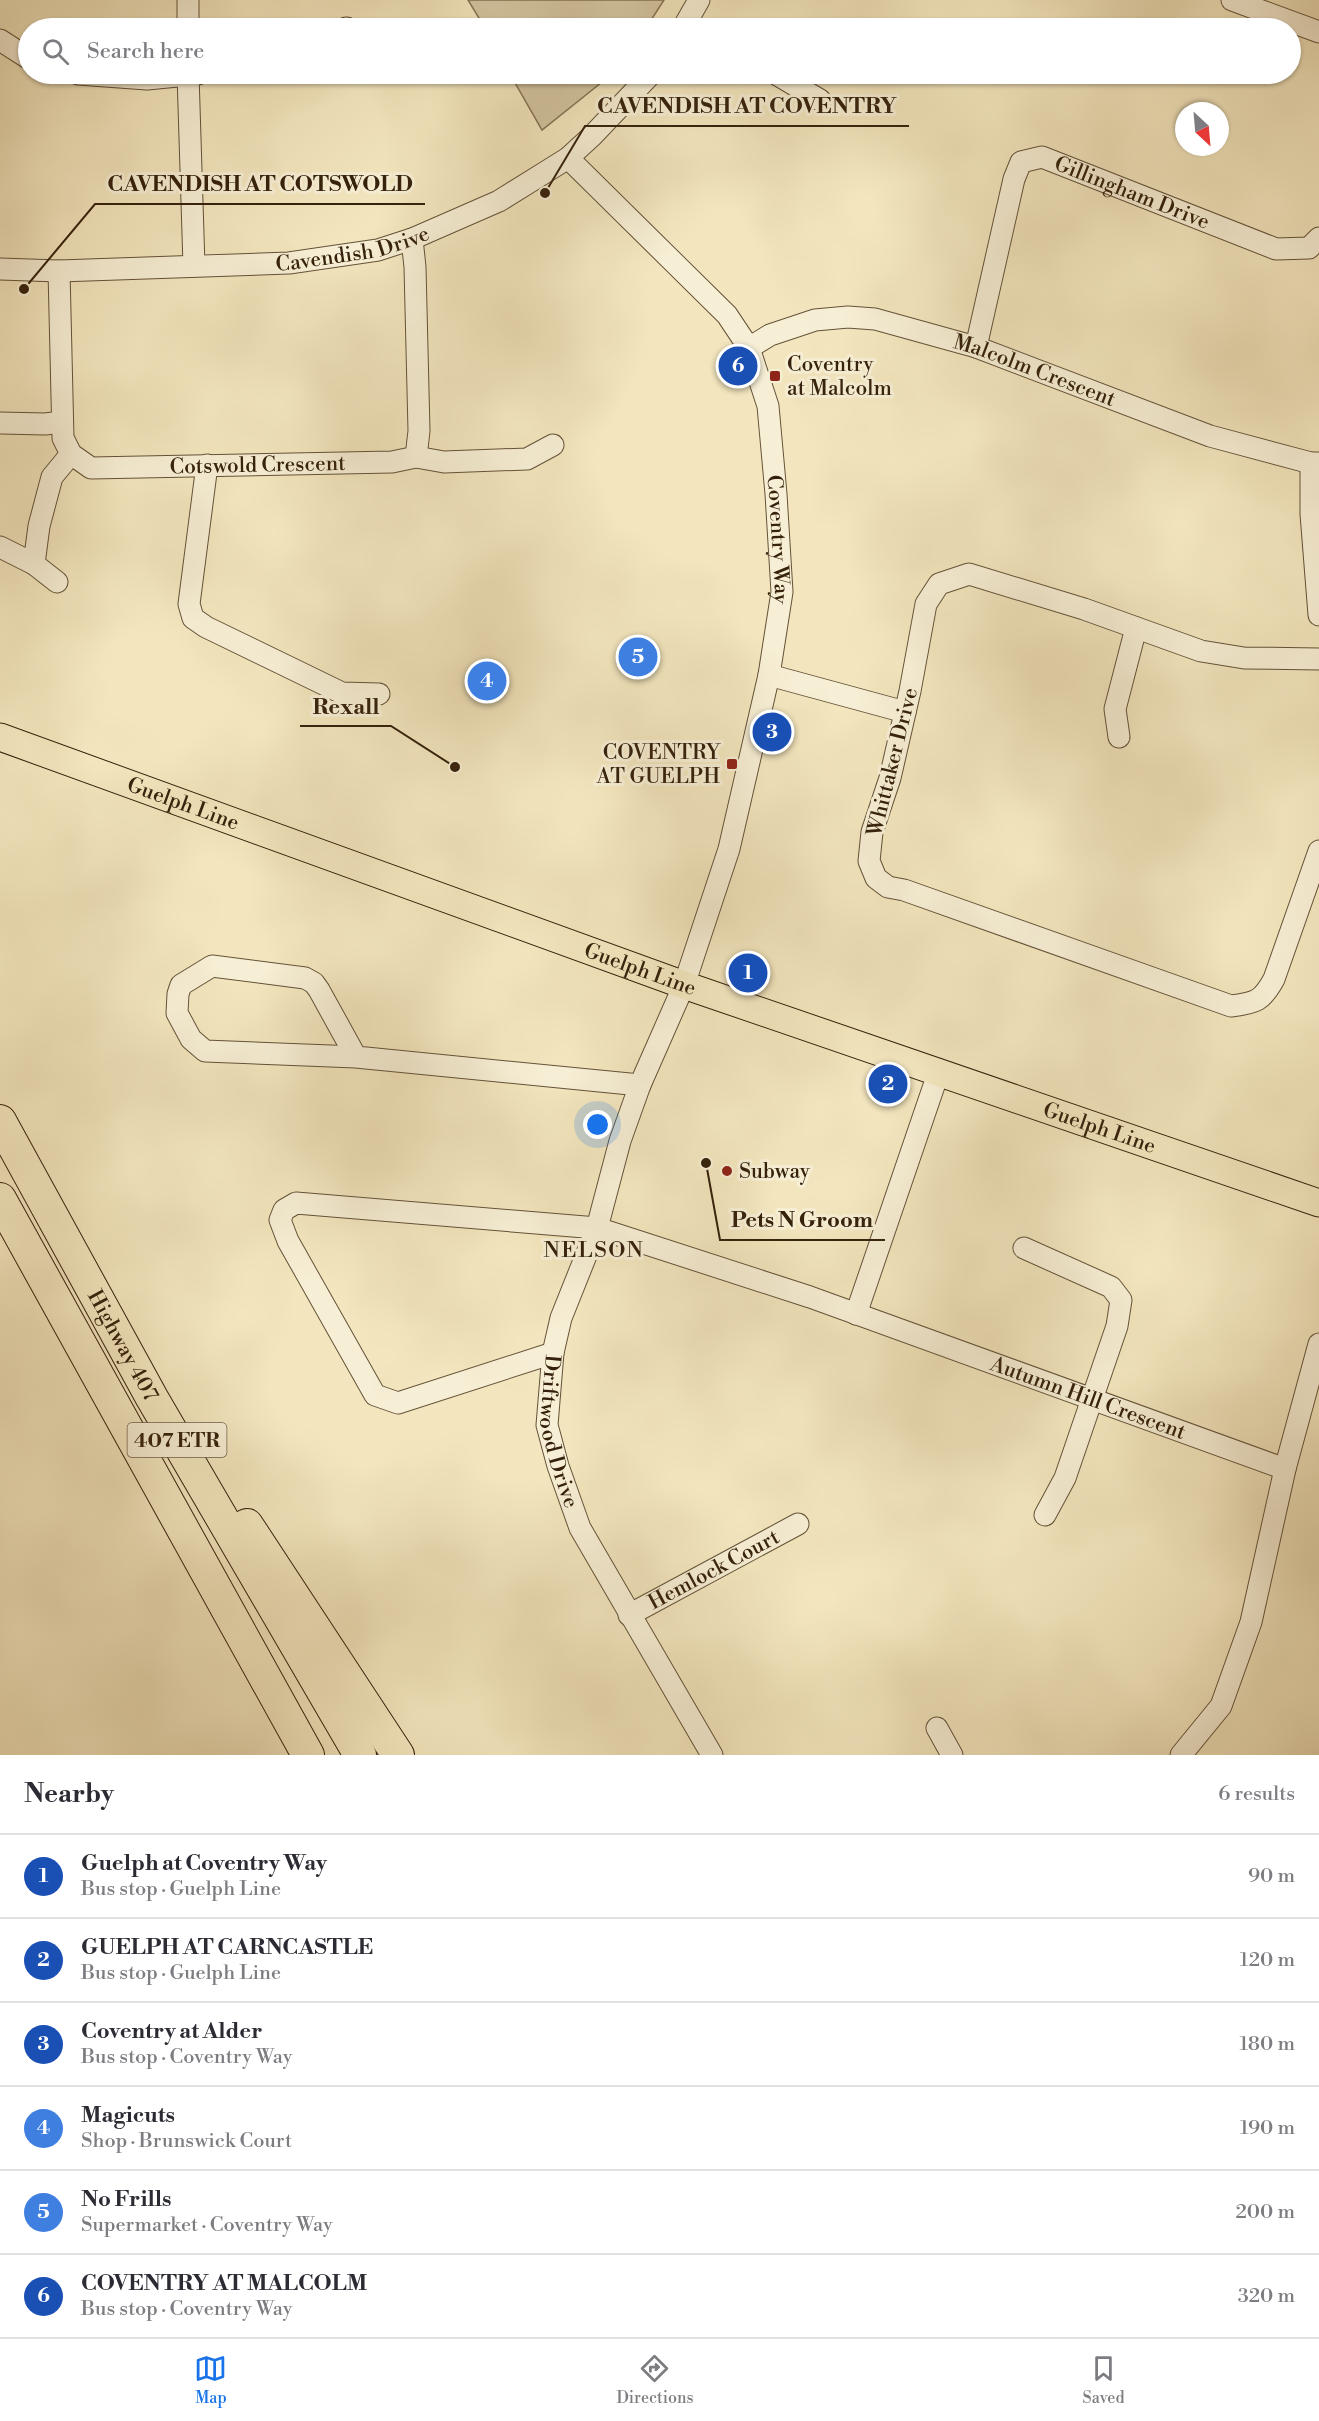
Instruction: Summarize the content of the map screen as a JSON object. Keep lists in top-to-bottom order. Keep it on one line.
{"streets":{"highway":["Highway 407","407 ETR"],"main road":["Guelph Line"],"street":["Gillingham Drive","Cavendish Drive","Malcolm Crescent","Cotswold Crescent","Coventry Way","Whittaker Drive","Autumn Hill Crescent","Driftwood Drive","Hemlock Court"]},"crossings":[["Gillingham Drive","Malcolm Crescent"],["Cavendish Drive","Coventry Way"],["Malcolm Crescent","Coventry Way"],["Coventry Way","Guelph Line"],["Coventry Way","Driftwood Drive"],["Guelph Line","Driftwood Drive"],["Autumn Hill Crescent","Driftwood Drive"],["Driftwood Drive","Hemlock Court"]],"districts":["NELSON"],"places":{"other":["CAVENDISH AT COVENTRY","CAVENDISH AT COTSWOLD","Rexall","Pets N Groom","Subway"],"transit":["Coventry at Malcolm","COVENTRY AT GUELPH"]},"north":"bottom right","page":{"search":"Search here","pins":["6","5","4","3","1","2"],"heading":["Nearby","6 results"],"list":[{"mark":"1","name":"Guelph at Coventry Way","note":"Bus stop · Guelph Line","value":"90 m"},{"mark":"2","name":"GUELPH AT CARNCASTLE","note":"Bus stop · Guelph Line","value":"120 m"},{"mark":"3","name":"Coventry at Alder","note":"Bus stop · Coventry Way","value":"180 m"},{"mark":"4","name":"Magicuts","note":"Shop · Brunswick Court","value":"190 m"},{"mark":"5","name":"No Frills","note":"Supermarket · Coventry Way","value":"200 m"},{"mark":"6","name":"COVENTRY AT MALCOLM","note":"Bus stop · Coventry Way","value":"320 m"}],"nav":["Map","Directions","Saved"]}}
